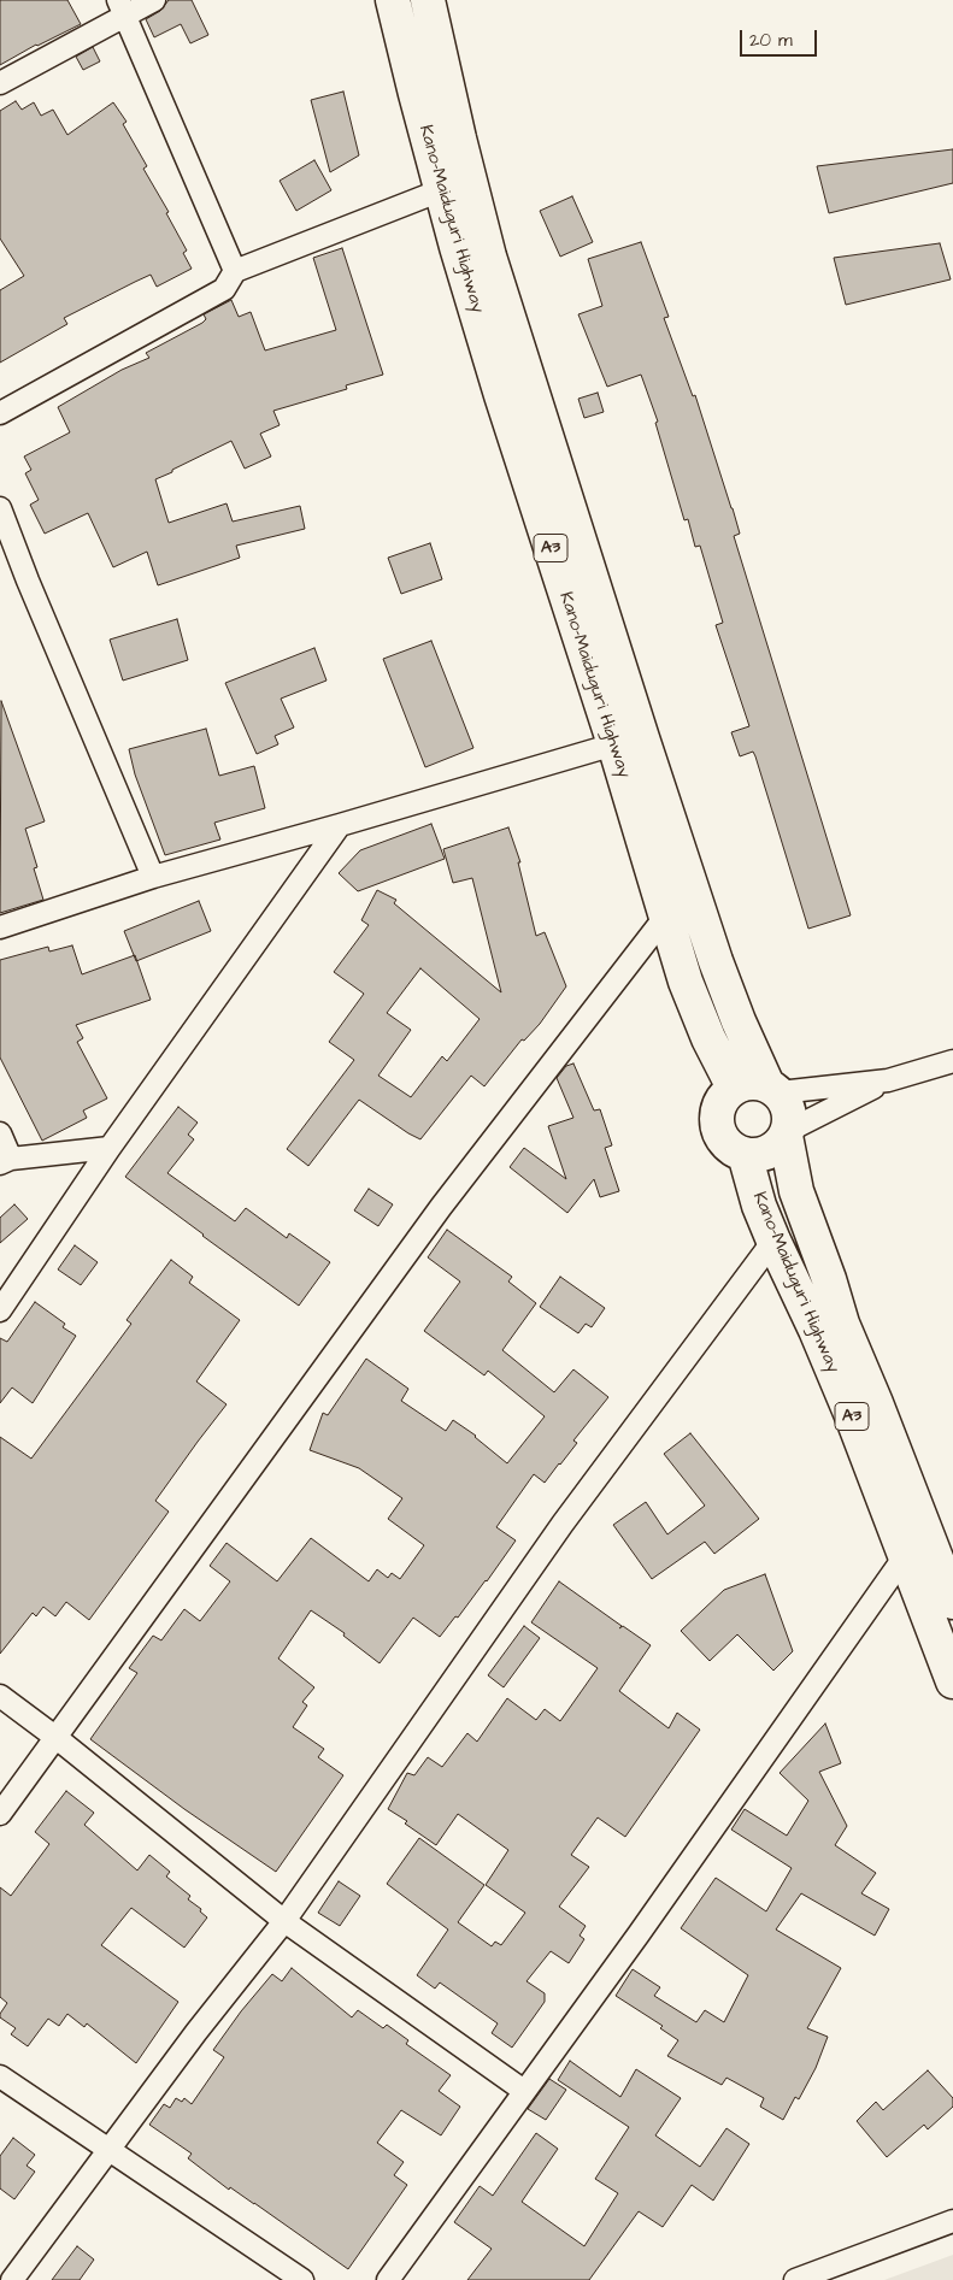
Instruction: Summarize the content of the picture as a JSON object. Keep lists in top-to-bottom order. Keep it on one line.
{"streets":{"highway":["Kano-Maiduguri Highway","A3"]},"crossings":[["Kano-Maiduguri Highway","A3"]],"scale_bar":"20 m"}
